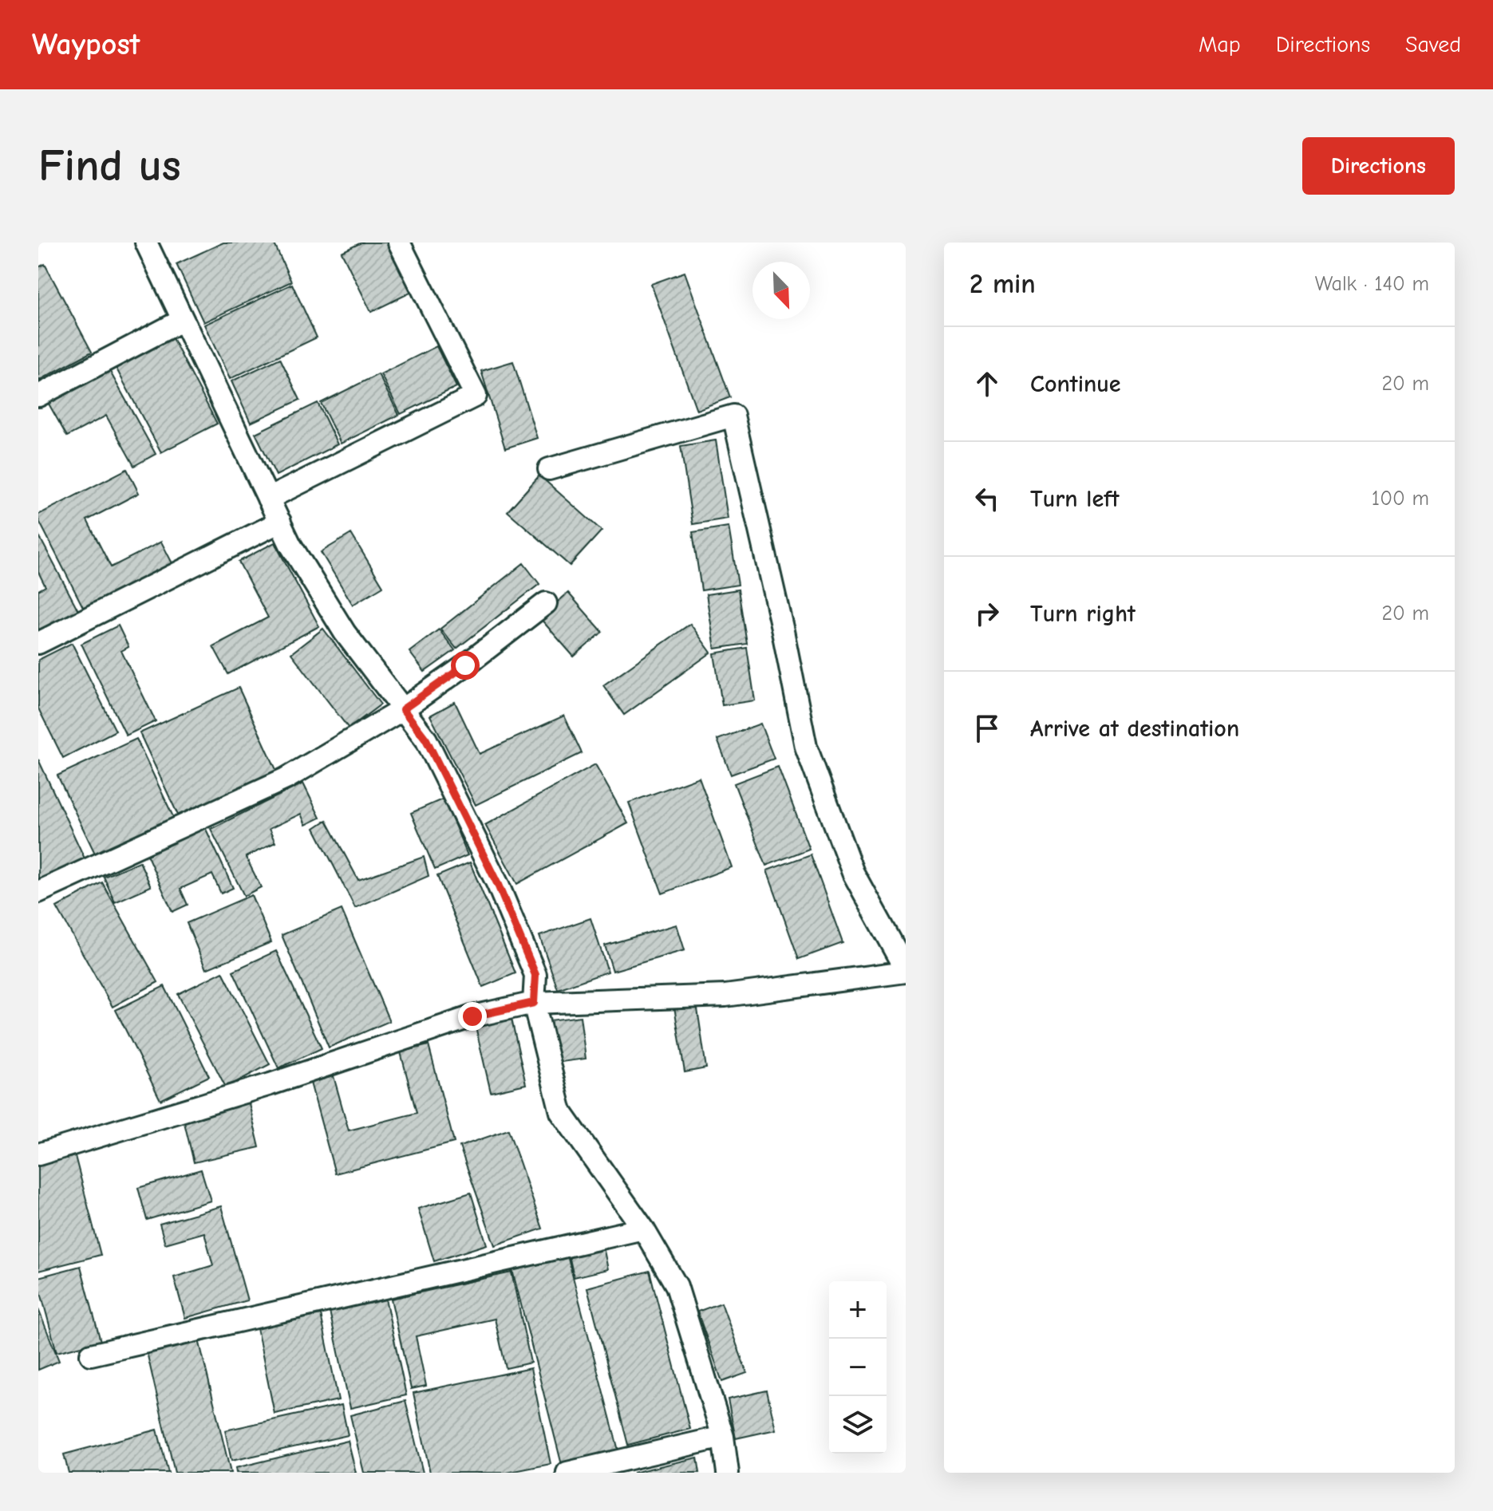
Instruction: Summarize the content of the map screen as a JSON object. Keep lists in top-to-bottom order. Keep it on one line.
{"north":"bottom right","page":{"header":"Waypost","nav":["Map","Directions","Saved"],"buttons":"Directions","title":"Find us","heading":["2 min","Walk · 140 m"],"list":[["Continue","20 m"],["Turn left","100 m"],["Turn right","20 m"],"Arrive at destination"],"map_buttons":["+","−"]}}
